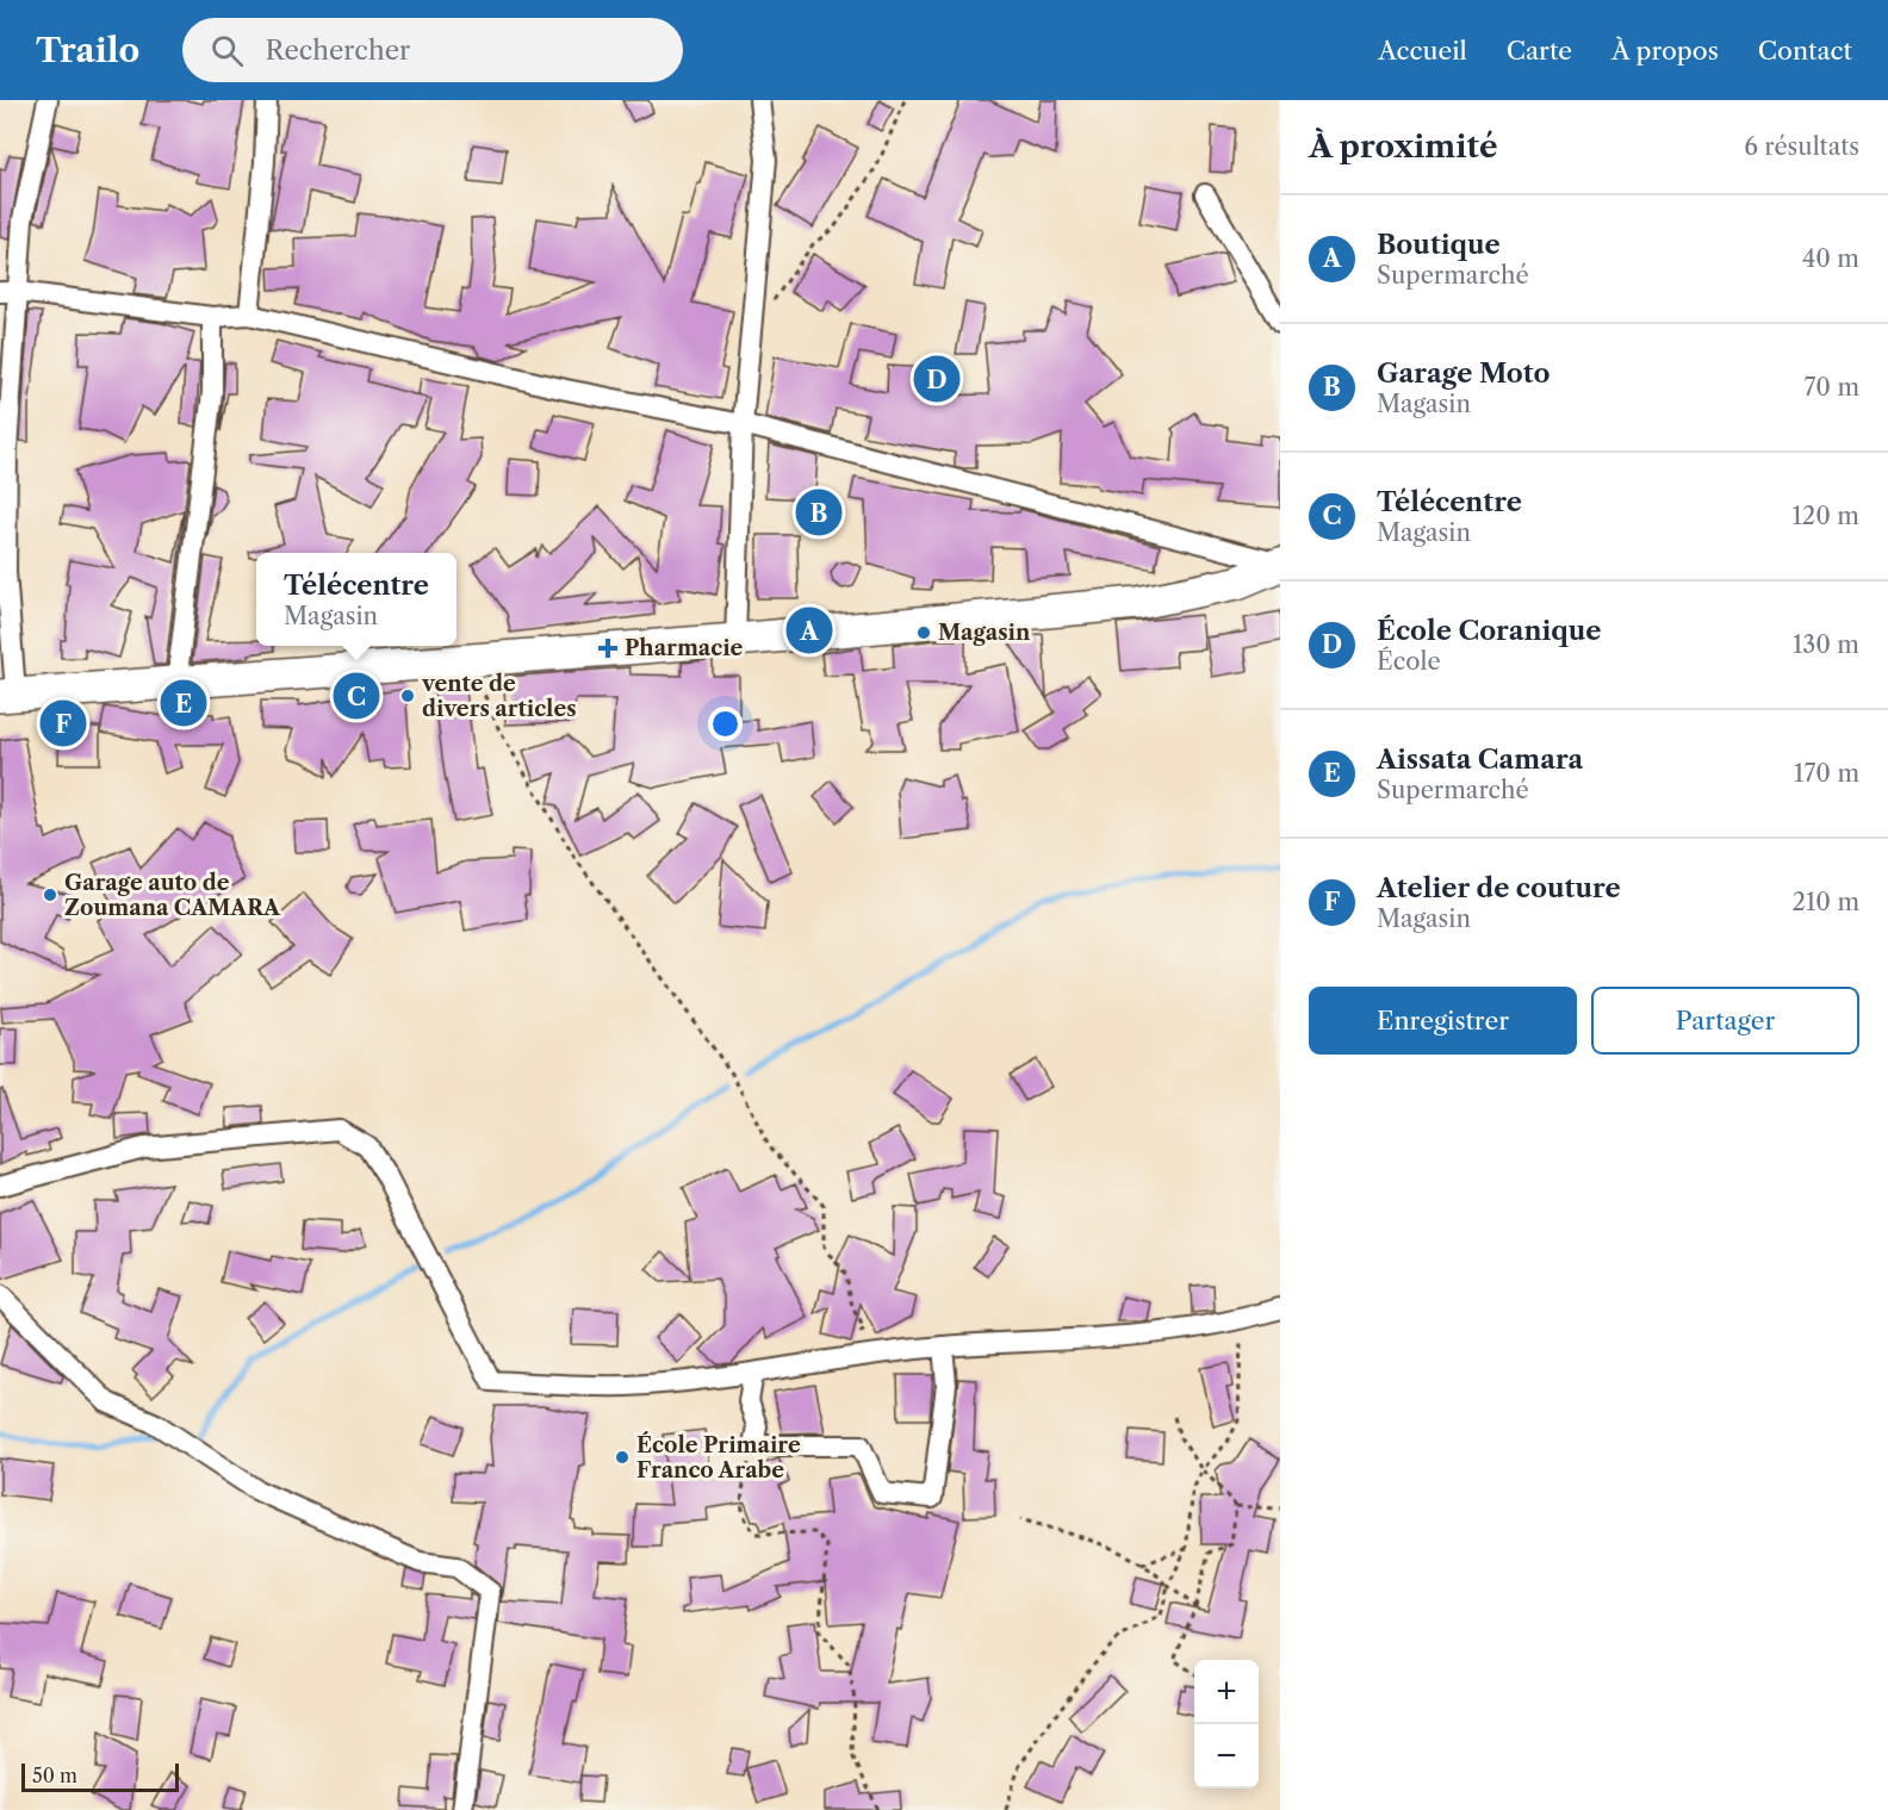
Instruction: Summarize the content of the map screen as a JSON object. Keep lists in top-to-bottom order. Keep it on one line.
{"places":{"other":["Magasin","vente de divers articles","Garage auto de Zoumana CAMARA","École Primaire Franco Arabe"],"health":["Pharmacie"]},"scale_bar":"50 m","page":{"header":"Trailo","search":"Rechercher","nav":["Accueil","Carte","À propos","Contact"],"heading":["À proximité","6 résultats"],"list":[{"mark":"A","name":"Boutique","note":"Supermarché","value":"40 m"},{"mark":"B","name":"Garage Moto","note":"Magasin","value":"70 m"},{"mark":"C","name":"Télécentre","note":"Magasin","value":"120 m"},{"mark":"D","name":"École Coranique","note":"École","value":"130 m"},{"mark":"E","name":"Aissata Camara","note":"Supermarché","value":"170 m"},{"mark":"F","name":"Atelier de couture","note":"Magasin","value":"210 m"}],"pins":["D","B","A","C","E","F"],"popup":["Télécentre","Magasin"],"buttons":["Enregistrer","Partager"],"map_buttons":["+","−"],"scale":"50 m"}}
